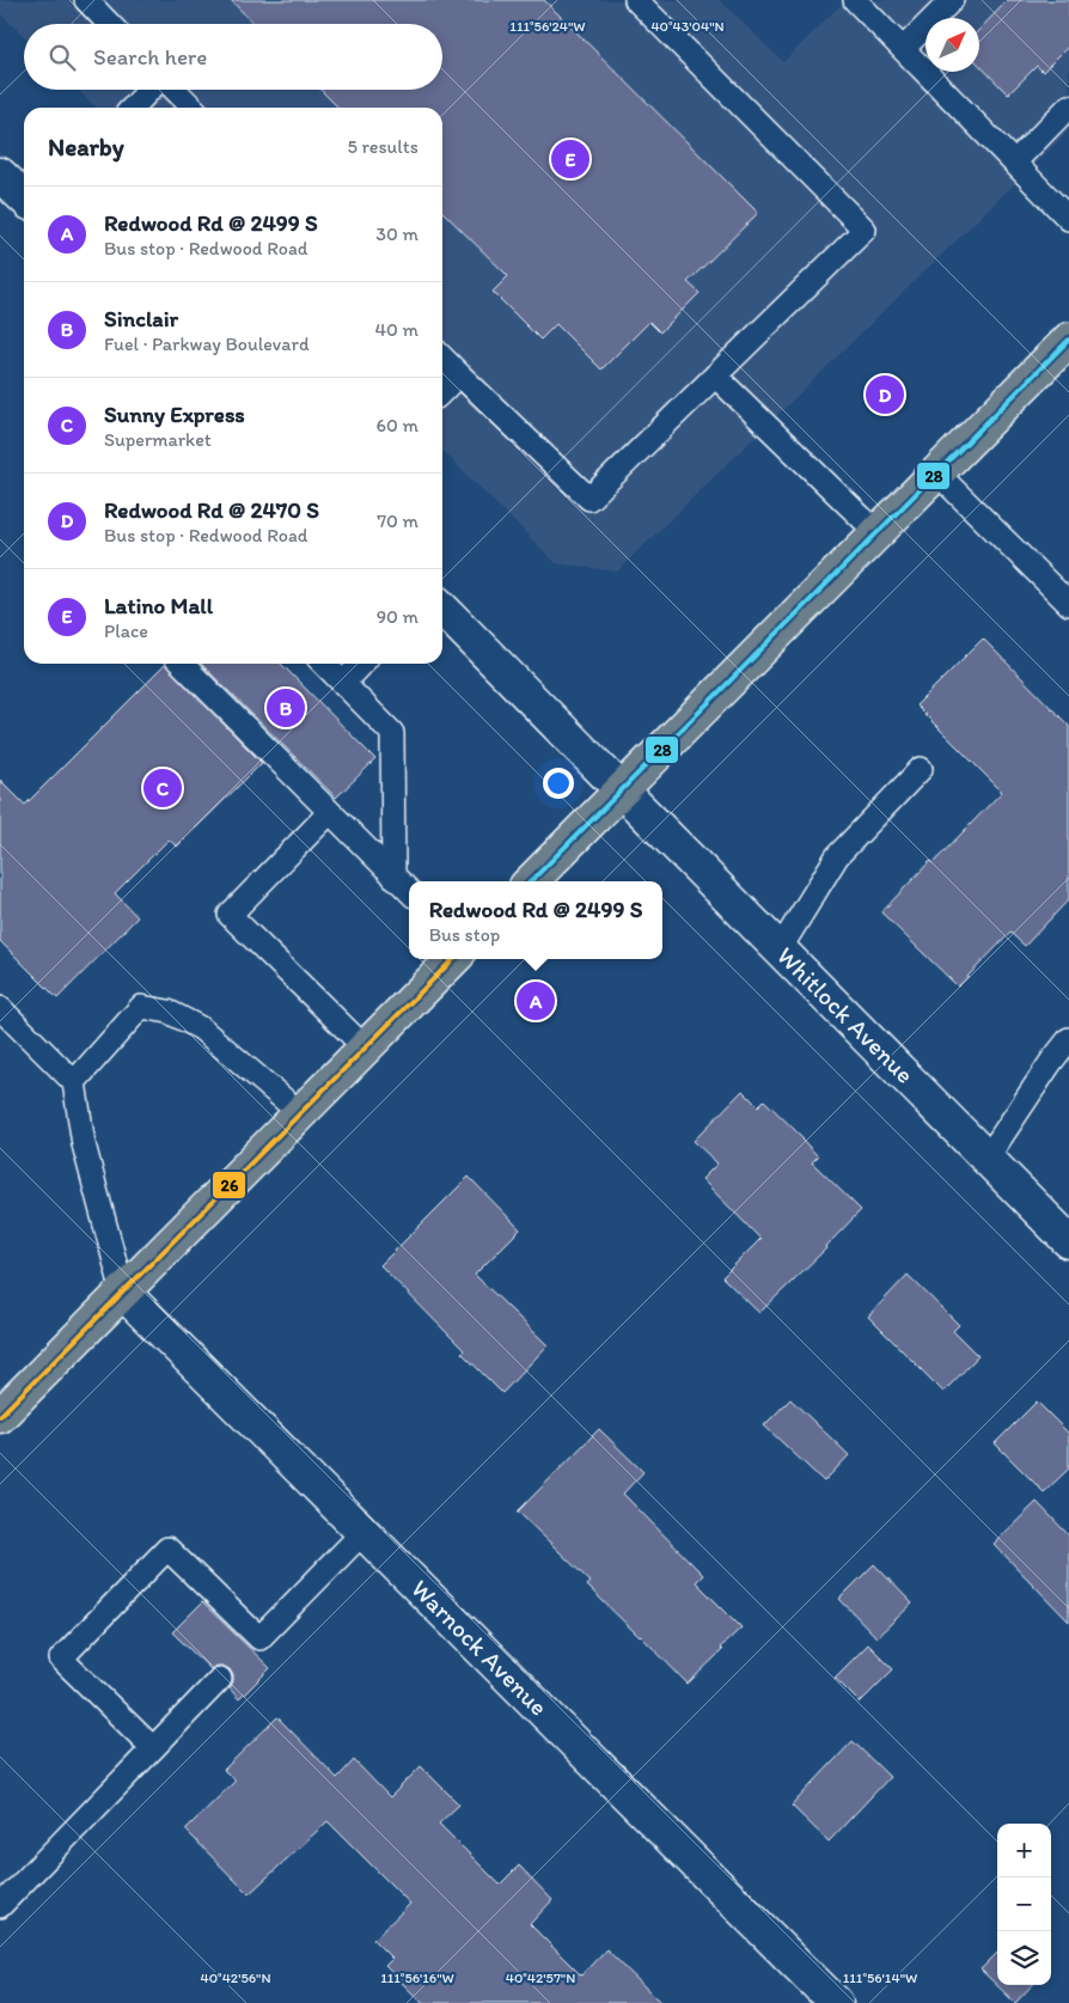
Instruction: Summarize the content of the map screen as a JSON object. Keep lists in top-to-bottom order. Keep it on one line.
{"streets":{"street":["Whitlock Avenue","Warnock Avenue"]},"lines":["transit line 28","transit line 26"],"north":"top right","page":{"search":"Search here","heading":["Nearby","5 results"],"pins":["E","D","B","C","A"],"list":[{"mark":"A","name":"Redwood Rd @ 2499 S","note":"Bus stop · Redwood Road","value":"30 m"},{"mark":"B","name":"Sinclair","note":"Fuel · Parkway Boulevard","value":"40 m"},{"mark":"C","name":"Sunny Express","note":"Supermarket","value":"60 m"},{"mark":"D","name":"Redwood Rd @ 2470 S","note":"Bus stop · Redwood Road","value":"70 m"},{"mark":"E","name":"Latino Mall","note":"Place","value":"90 m"}],"popup":["Redwood Rd @ 2499 S","Bus stop"],"map_buttons":["+","−"]},"coordinates":["111°56'24\"W","40°43'04\"N","40°42'56\"N","111°56'16\"W","40°42'57\"N","111°56'14\"W"]}
